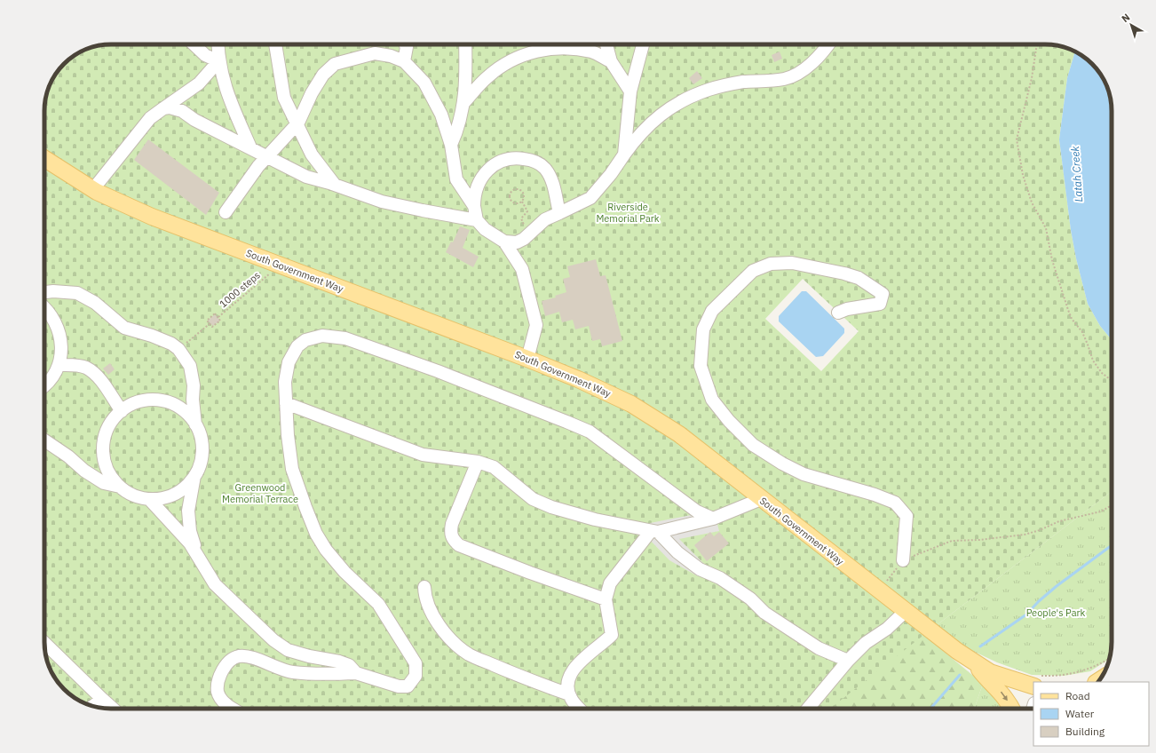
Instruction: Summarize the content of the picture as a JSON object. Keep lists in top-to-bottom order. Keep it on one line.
{"streets":{"main road":["South Government Way"],"path":["1000 steps"]},"water":["Latah Creek"],"parks":["Riverside Memorial Park","Greenwood Memorial Terrace","People's Park"],"legend":["Road","Water","Building"],"north":"top left"}
